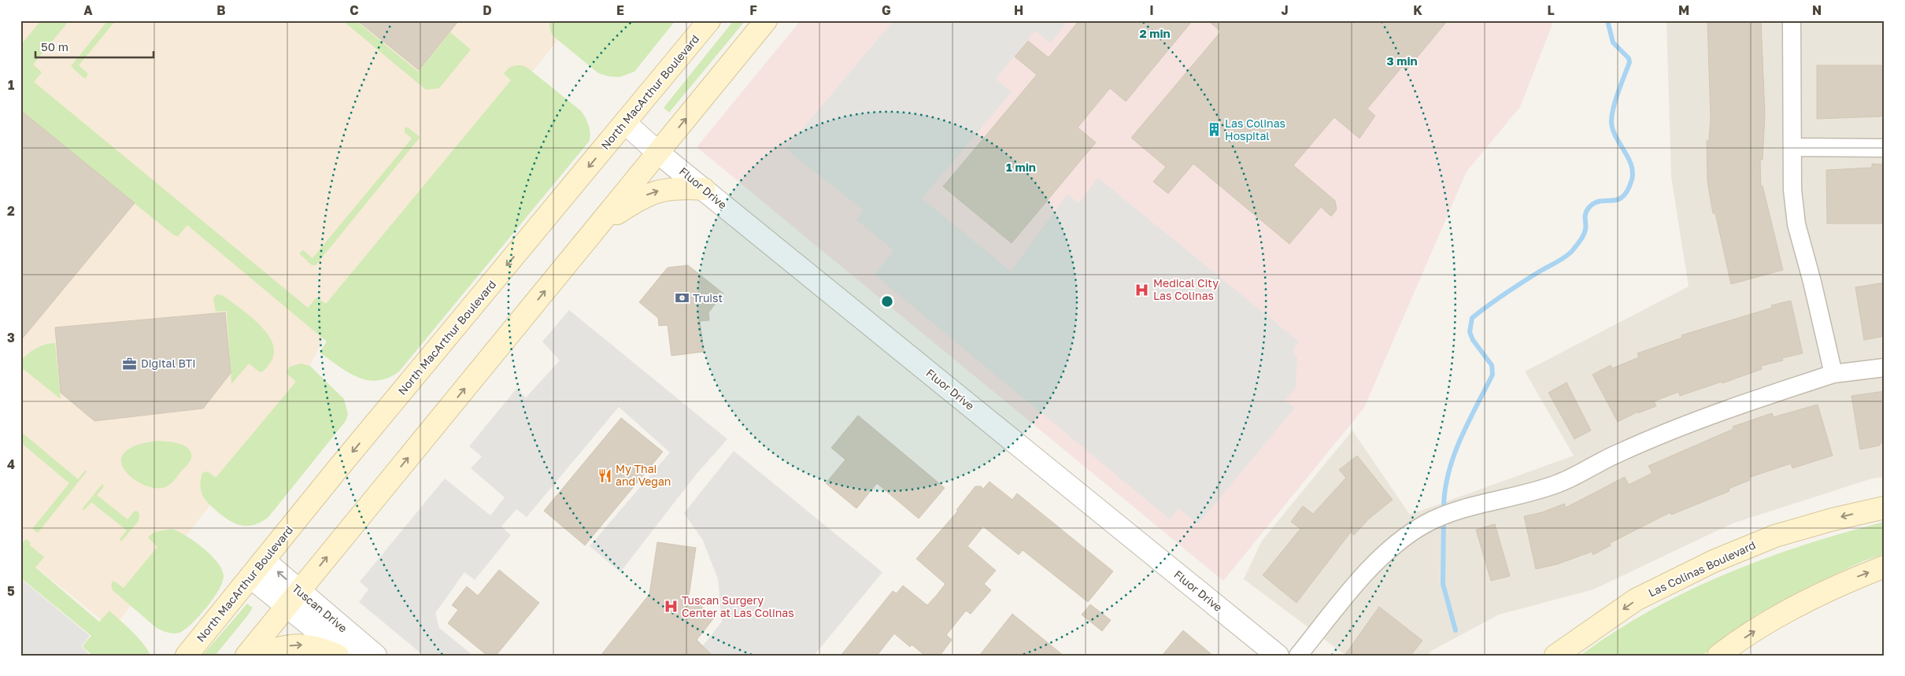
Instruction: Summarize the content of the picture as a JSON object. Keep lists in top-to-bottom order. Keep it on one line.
{"streets":{"main road":["North MacArthur Boulevard","Las Colinas Boulevard"],"street":["Fluor Drive","Tuscan Drive"]},"crossings":[["North MacArthur Boulevard","Fluor Drive"],["North MacArthur Boulevard","Tuscan Drive"]],"places":{"building":["Las Colinas Hospital"],"hospital":["Medical City Las Colinas","Tuscan Surgery Center at Las Colinas"],"bank":["Truist"],"office":["Digital BTI"],"restaurant":["My Thai and Vegan"]},"scale_bar":"50 m","grid":{"columns":["A","B","C","D","E","F","G","H","I","J","K","L","M","N"],"rows":["1","2","3","4","5"]},"rings":["2 min","3 min","1 min"]}
